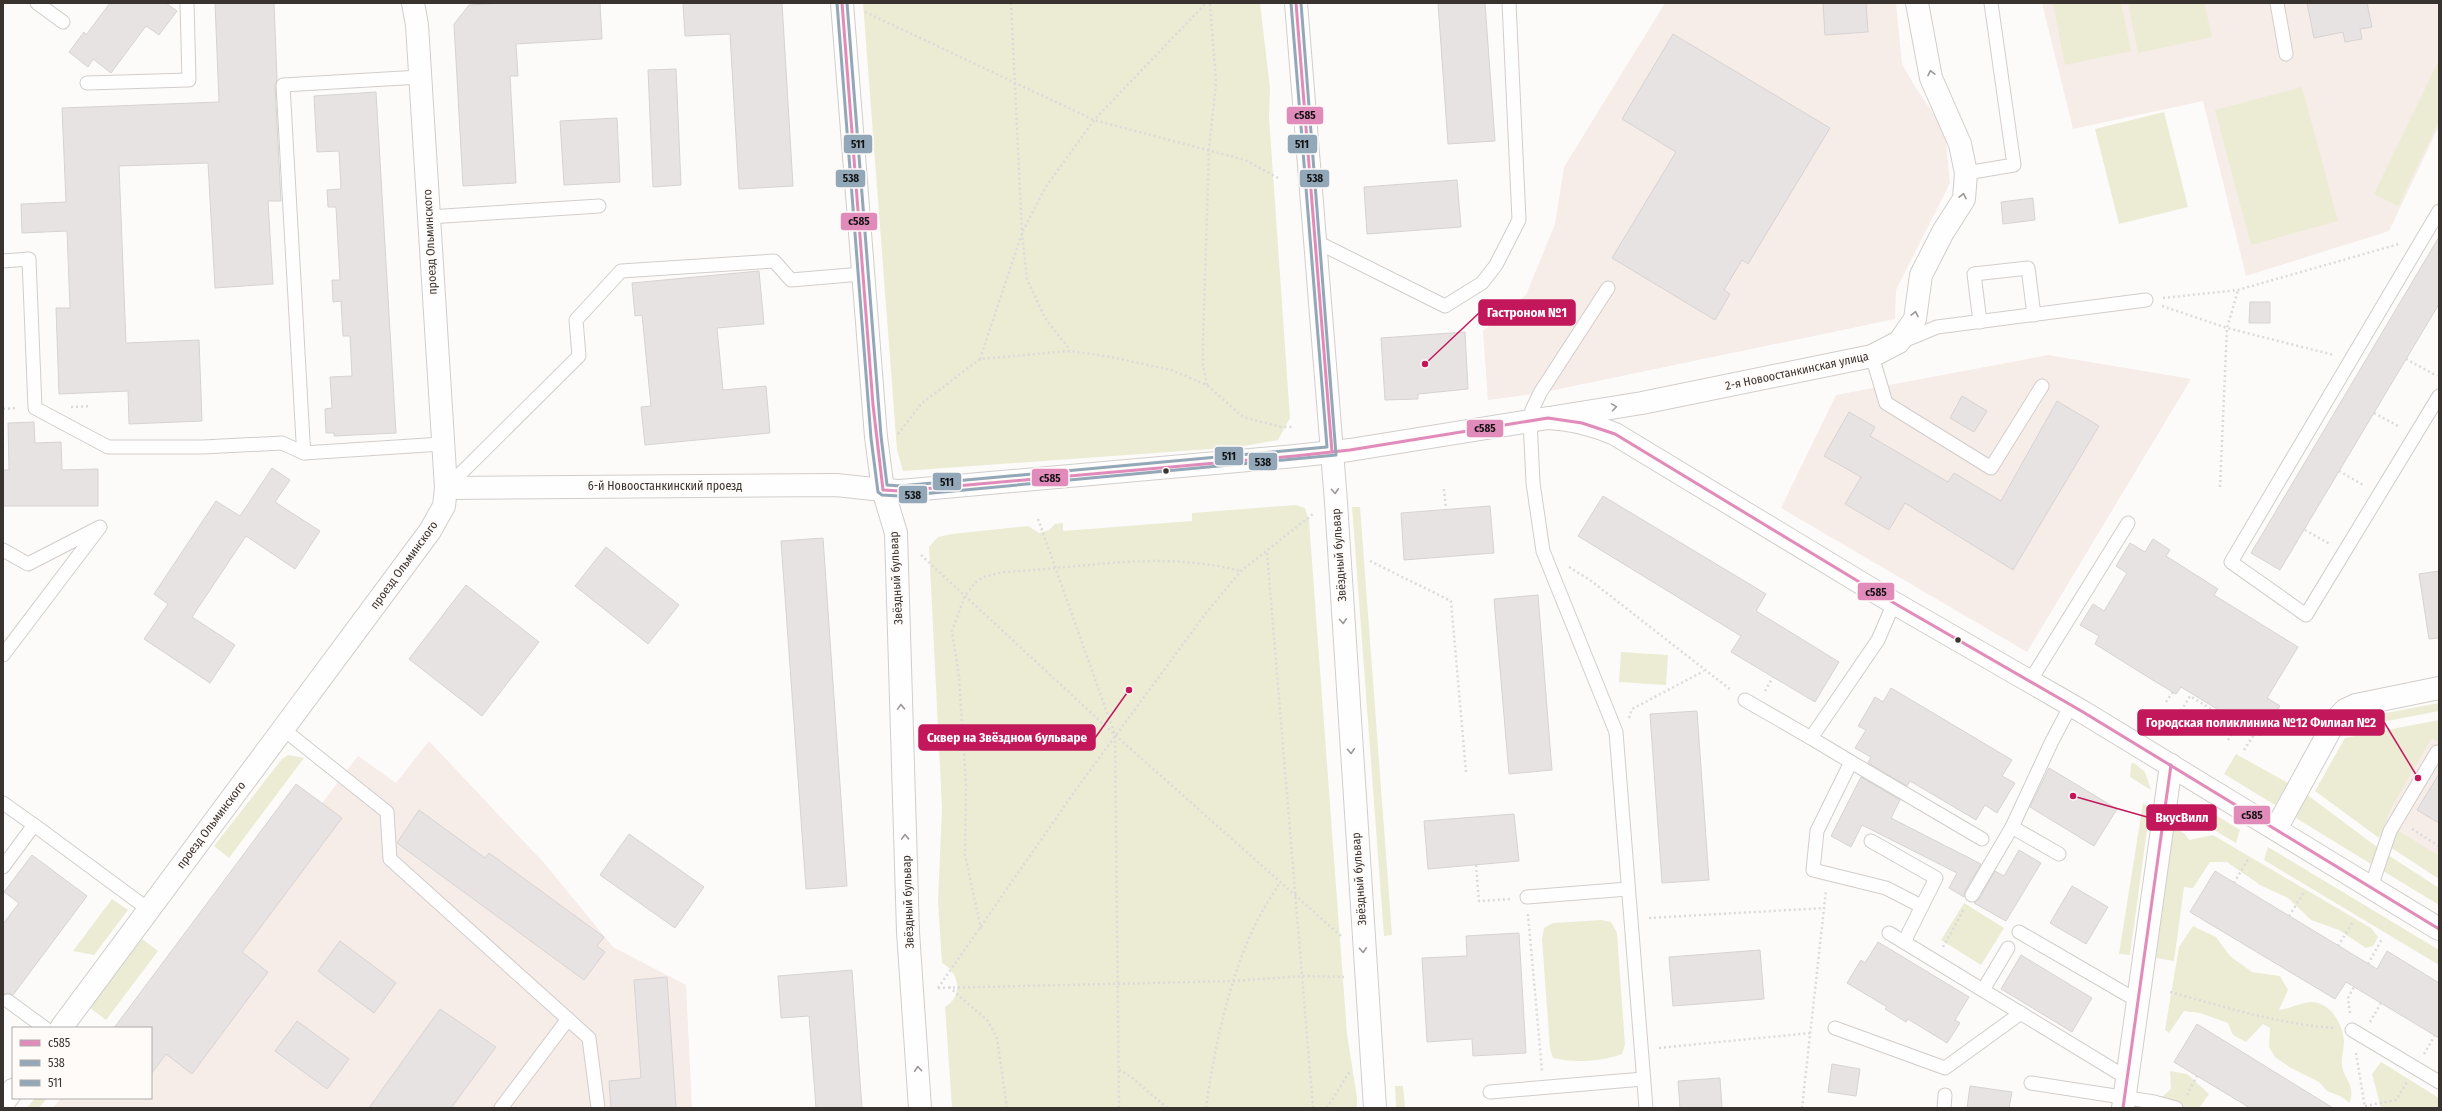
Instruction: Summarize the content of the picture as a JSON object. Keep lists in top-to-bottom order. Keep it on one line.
{"streets":{"street":["проезд Ольминского","2-я Новоостанкинская улица","6-й Новоостанкинский проезд","Звёздный бульвар"]},"crossings":[["проезд Ольминского","6-й Новоостанкинский проезд"],["2-я Новоостанкинская улица","6-й Новоостанкинский проезд"],["6-й Новоостанкинский проезд","Звёздный бульвар"]],"places":["Гастроном №1","Сквер на Звёздном бульваре","Городская поликлиника №12 Филиал №2","ВкусВилл"],"lines":["transit line с585","transit line 538","transit line 511"],"legend":["с585","538","511"]}
